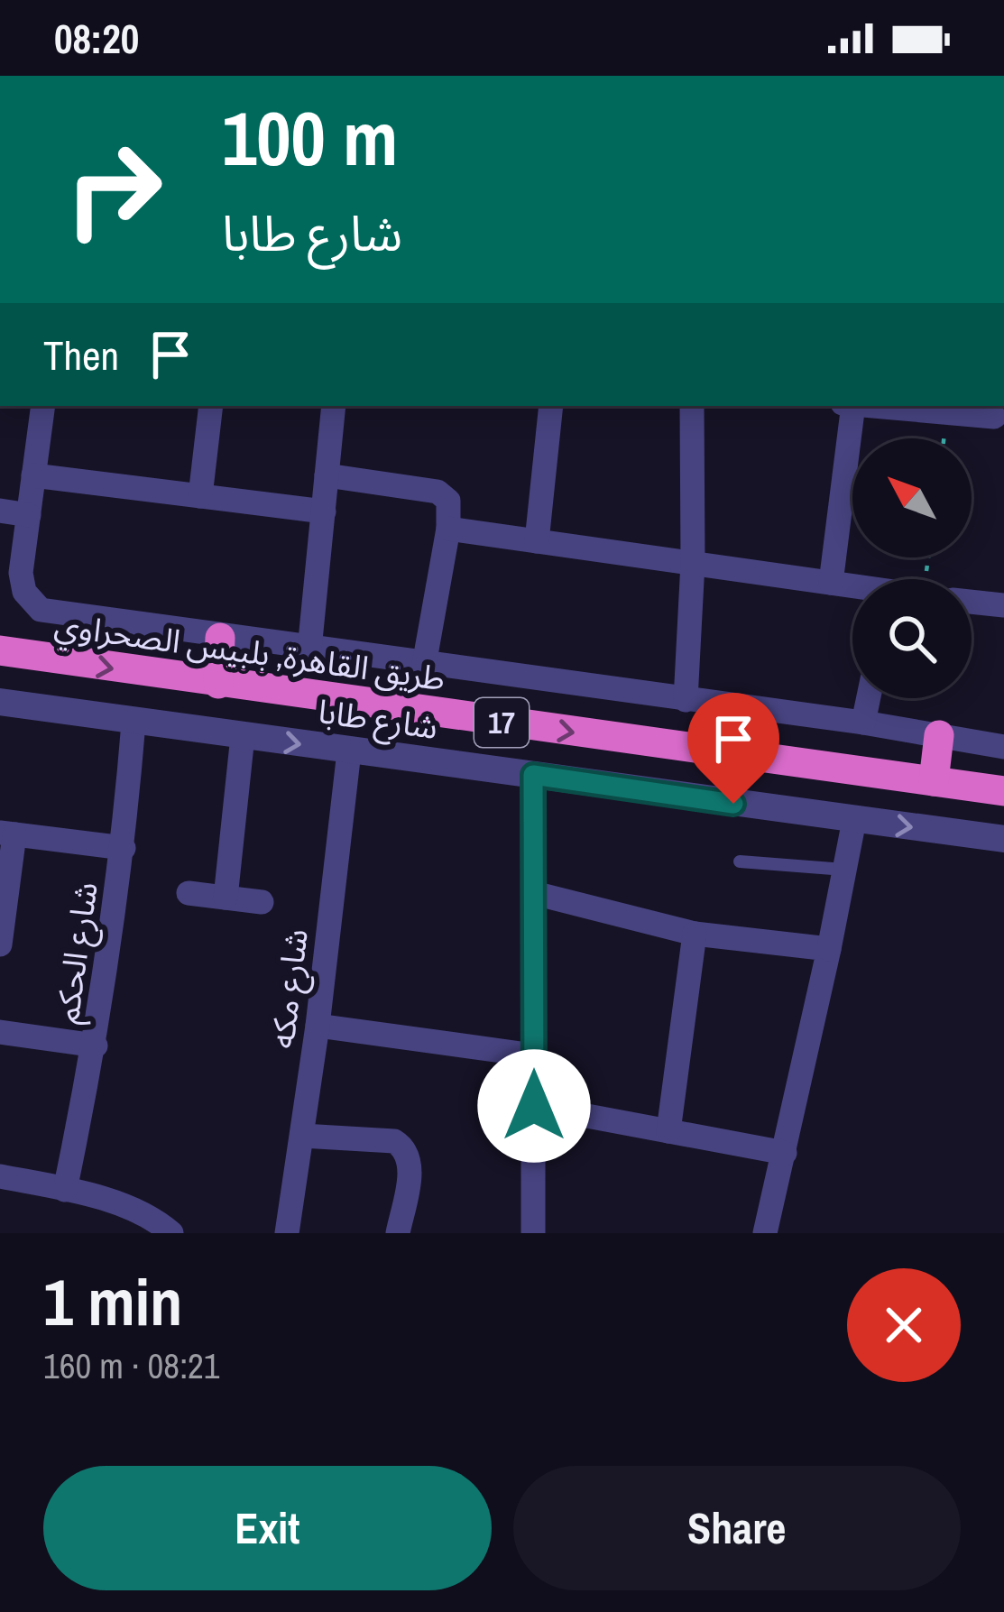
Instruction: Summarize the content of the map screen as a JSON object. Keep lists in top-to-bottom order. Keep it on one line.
{"streets":{"highway":["طريق القاهرة, بلبيس الصحراوي","17"],"street":["شارع طابا","شارع الحكم","شارع مكه"]},"crossings":[["شارع طابا","شارع الحكم"],["شارع طابا","شارع مكه"]],"one_way":["طريق القاهرة, بلبيس الصحراوي"],"north":"top left","page":{"status":"08:20","turn":["100 m","شارع طابا"],"then":"Then","heading":["1 min","160 m · 08:21"],"buttons":["Exit","Share"]}}
